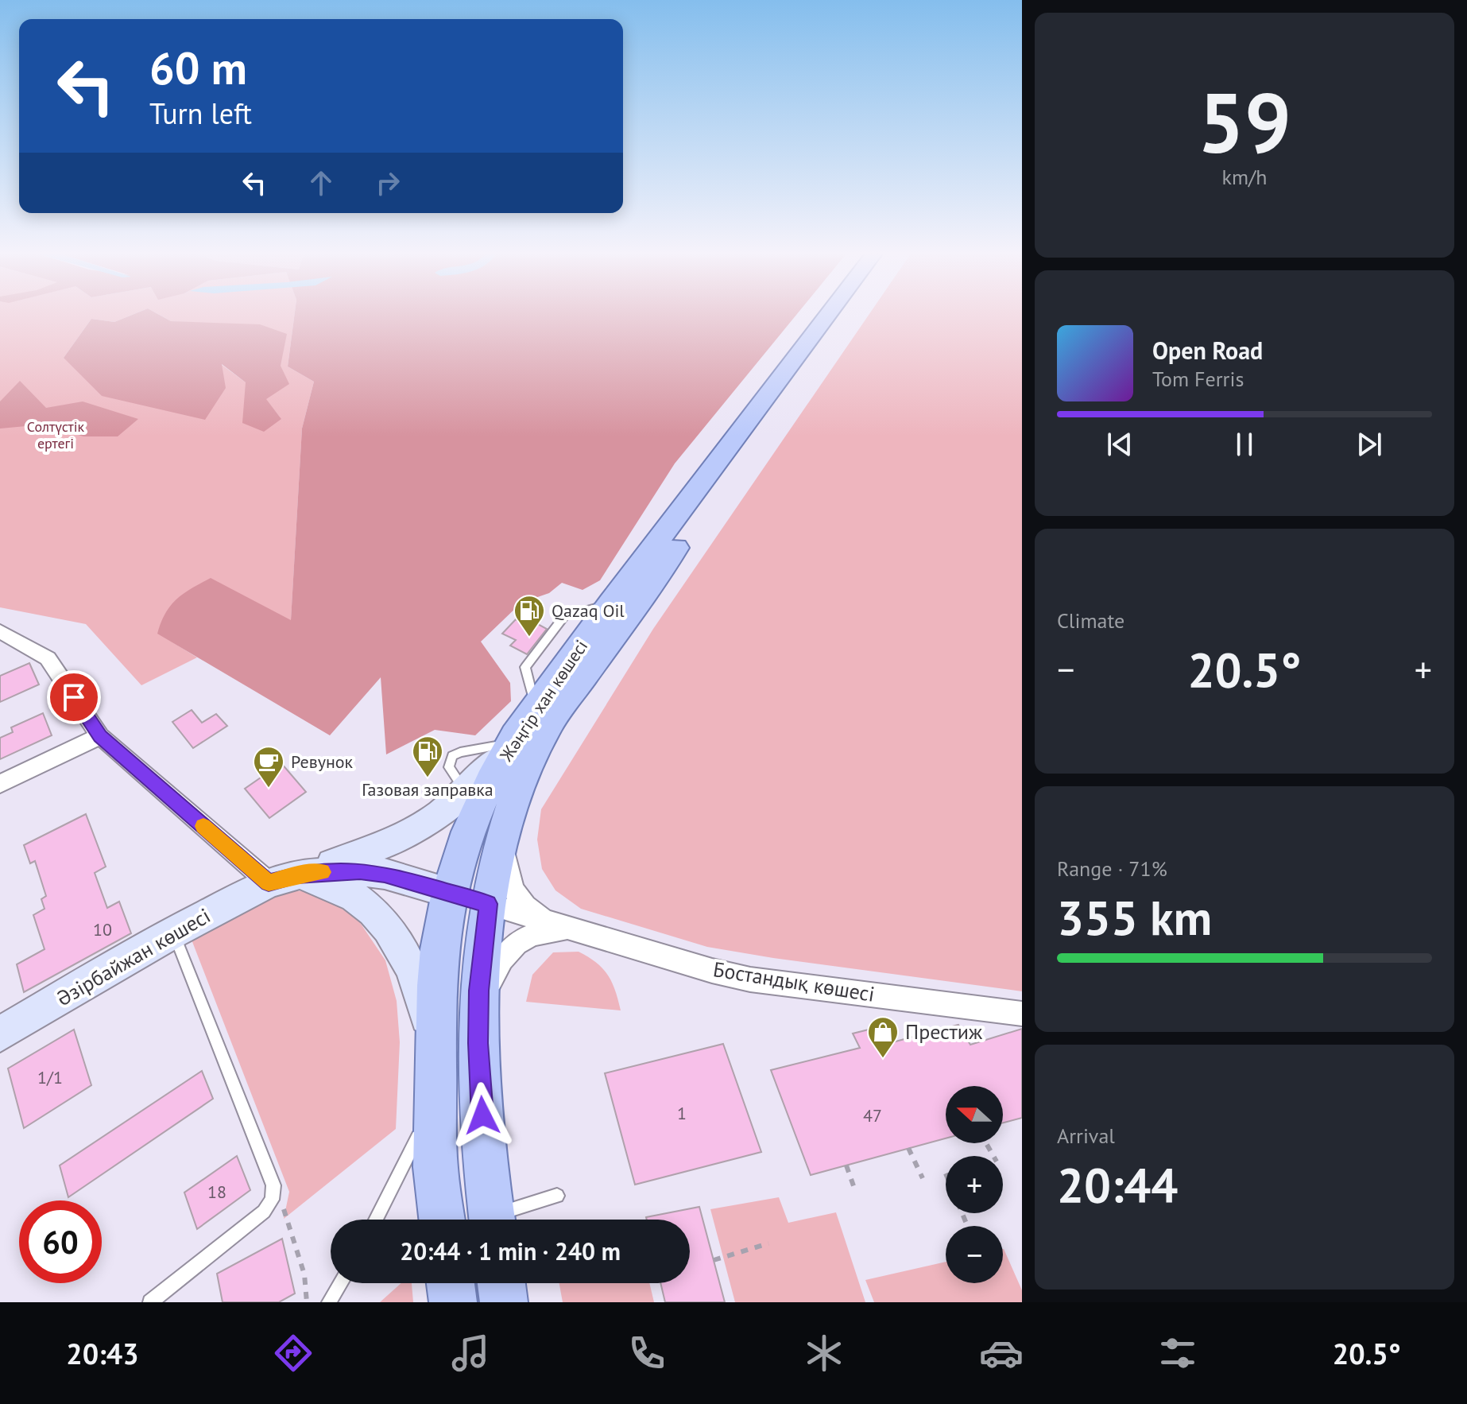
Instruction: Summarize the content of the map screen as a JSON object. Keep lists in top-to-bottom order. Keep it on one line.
{"streets":{"main road":["Жәңгір хан көшесі","Әзірбайжан көшесі"],"street":["Бостандық көшесі"]},"parks":["Солтүстік ертегі"],"places":{"fuel station":["Qazaq Oil","Газовая заправка"],"cafe":["Ревунок"],"shop":["Престиж"]},"house_numbers":["10","1/1","1","47","18"],"north":"left","page":{"tile":[["59","km/h"],"Climate",["Range · 71%","355 km"],["Arrival","20:44"]],"turn":["60 m","Turn left"],"song":["Open Road","Tom Ferris"],"heat":["−","20.5°","+"],"map_buttons":["+","−"],"limit":"60","trip":"20:44 · 1 min · 240 m","tabs":["20:43","20.5°"]}}
